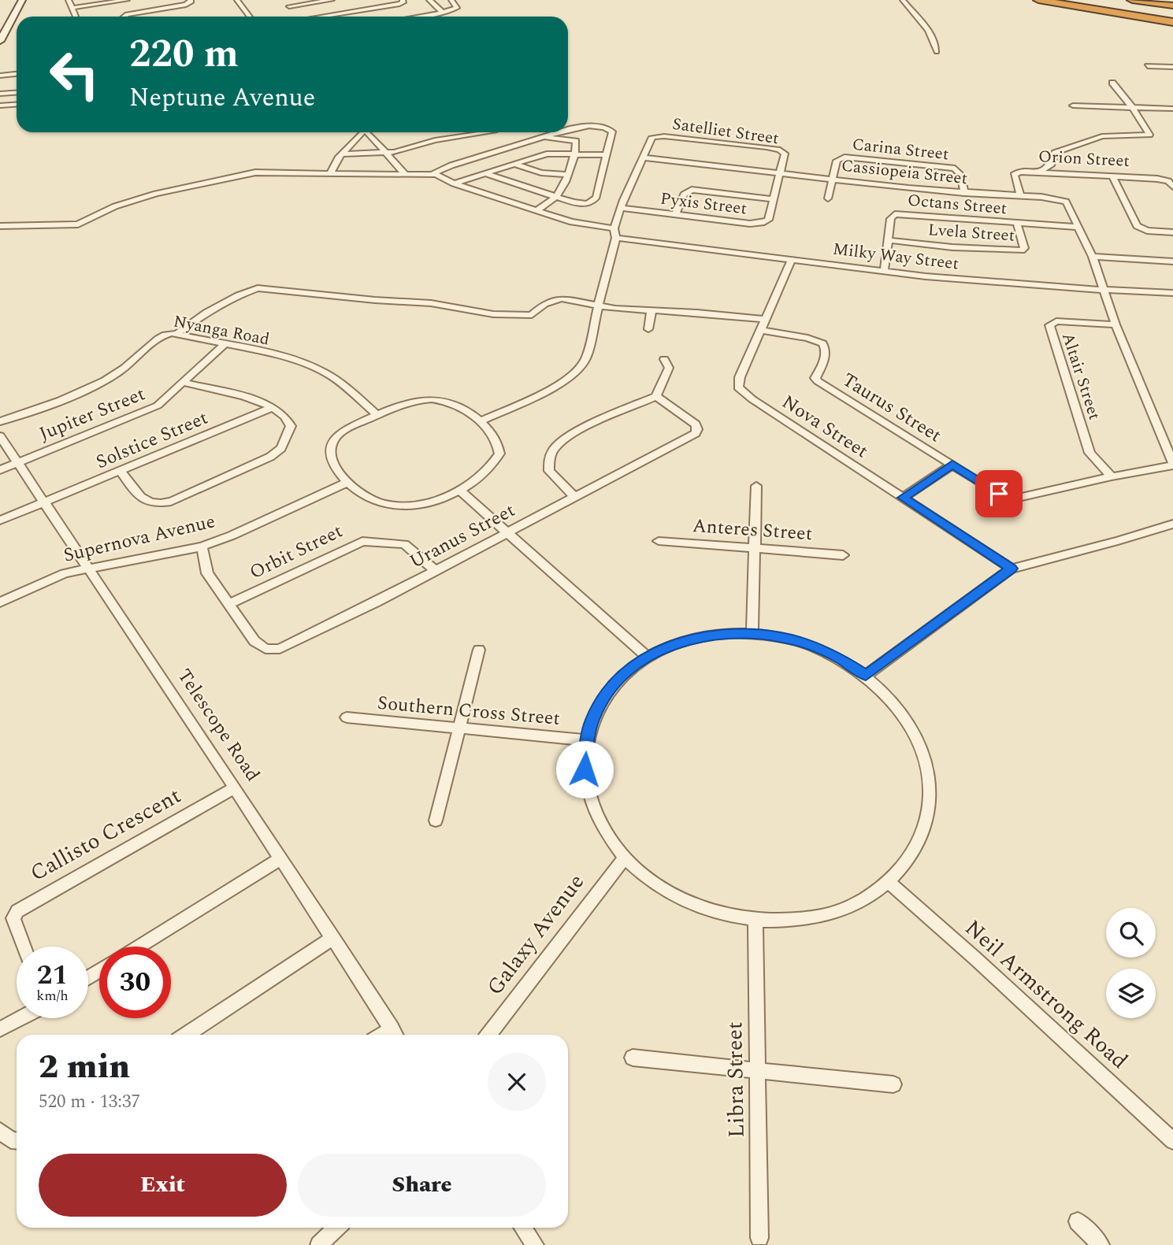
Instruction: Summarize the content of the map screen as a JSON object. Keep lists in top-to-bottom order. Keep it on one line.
{"streets":{"street":["Satelliet Street","Carina Street","Orion Street","Cassiopeia Street","Pyxis Street","Octans Street","Lvela Street","Milky Way Street","Nyanga Road","Altair Street","Taurus Street","Jupiter Street","Nova Street","Solstice Street","Anteres Street","Uranus Street","Supernova Avenue","Orbit Street","Southern Cross Street","Telescope Road","Callisto Crescent","Galaxy Avenue","Neil Armstrong Road","Libra Street"]},"crossings":[["Satelliet Street","Cassiopeia Street"],["Satelliet Street","Pyxis Street"],["Carina Street","Cassiopeia Street"],["Orion Street","Cassiopeia Street"],["Cassiopeia Street","Pyxis Street"],["Cassiopeia Street","Octans Street"],["Cassiopeia Street","Milky Way Street"],["Cassiopeia Street","Altair Street"],["Cassiopeia Street","Taurus Street"],["Octans Street","Lvela Street"],["Octans Street","Milky Way Street"],["Milky Way Street","Nova Street"],["Nyanga Road","Jupiter Street"],["Nyanga Road","Supernova Avenue"],["Altair Street","Taurus Street"],["Taurus Street","Nova Street"],["Jupiter Street","Telescope Road"],["Solstice Street","Telescope Road"],["Uranus Street","Supernova Avenue"],["Uranus Street","Orbit Street"],["Supernova Avenue","Telescope Road"],["Telescope Road","Callisto Crescent"]],"page":{"turn":["220 m","Neptune Avenue"],"speed":"21 km/h","limit":"30","heading":["2 min","520 m · 13:37"],"buttons":["Exit","Share"]}}
